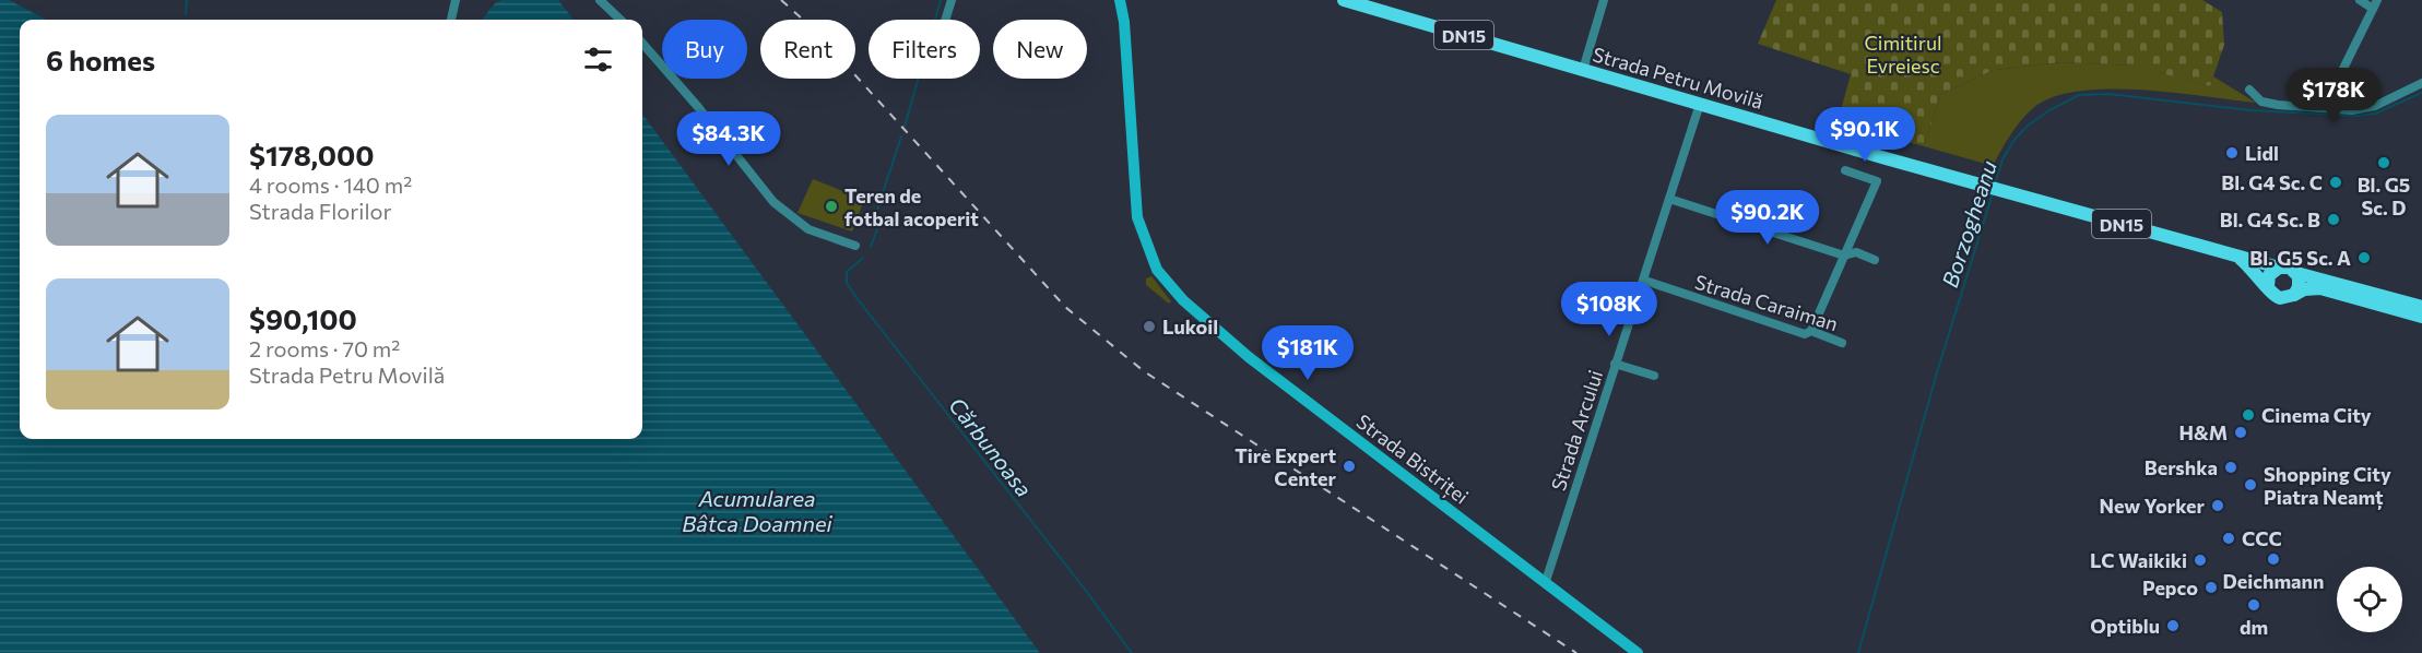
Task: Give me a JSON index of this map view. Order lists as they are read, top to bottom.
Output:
{
  "streets": {
    "main road": ["DN15", "Strada Petru Movilă", "Strada Bistriței"],
    "street": ["Strada Caraiman", "Strada Arcului"]
  },
  "crossings": [
    ["DN15", "Strada Petru Movilă"],
    ["Strada Petru Movilă", "Strada Arcului"],
    ["Strada Caraiman", "Strada Arcului"],
    ["Strada Arcului", "Strada Bistriței"]
  ],
  "water": ["Borzogheanu", "Cărbunoasa", "Acumularea Bâtca Doamnei"],
  "parks": ["Cimitirul Evreiesc"],
  "places": [
    "Lidl",
    "Bl. G5 Sc. D",
    "Bl. G4 Sc. C",
    "Teren de fotbal acoperit",
    "Bl. G4 Sc. B",
    "Bl. G5 Sc. A",
    "Lukoil",
    "Cinema City",
    "H&M",
    "Tire Expert Center",
    "Bershka",
    "Shopping City Piatra Neamț",
    "New Yorker",
    "CCC",
    "Deichmann",
    "LC Waikiki",
    "Pepco",
    "dm",
    "Optiblu"
  ],
  "page": {
    "chip": [
      "Buy",
      "Rent",
      "Filters",
      "New"
    ],
    "heading": "6 homes",
    "price": [
      "$178K",
      "$90.1K",
      "$84.3K",
      "$90.2K",
      "$108K",
      "$181K"
    ],
    "list": [
      {
        "name": "$178,000",
        "note": "4 rooms · 140 m² · Strada Florilor"
      },
      {
        "name": "$90,100",
        "note": "2 rooms · 70 m² · Strada Petru Movilă"
      }
    ]
  }
}
